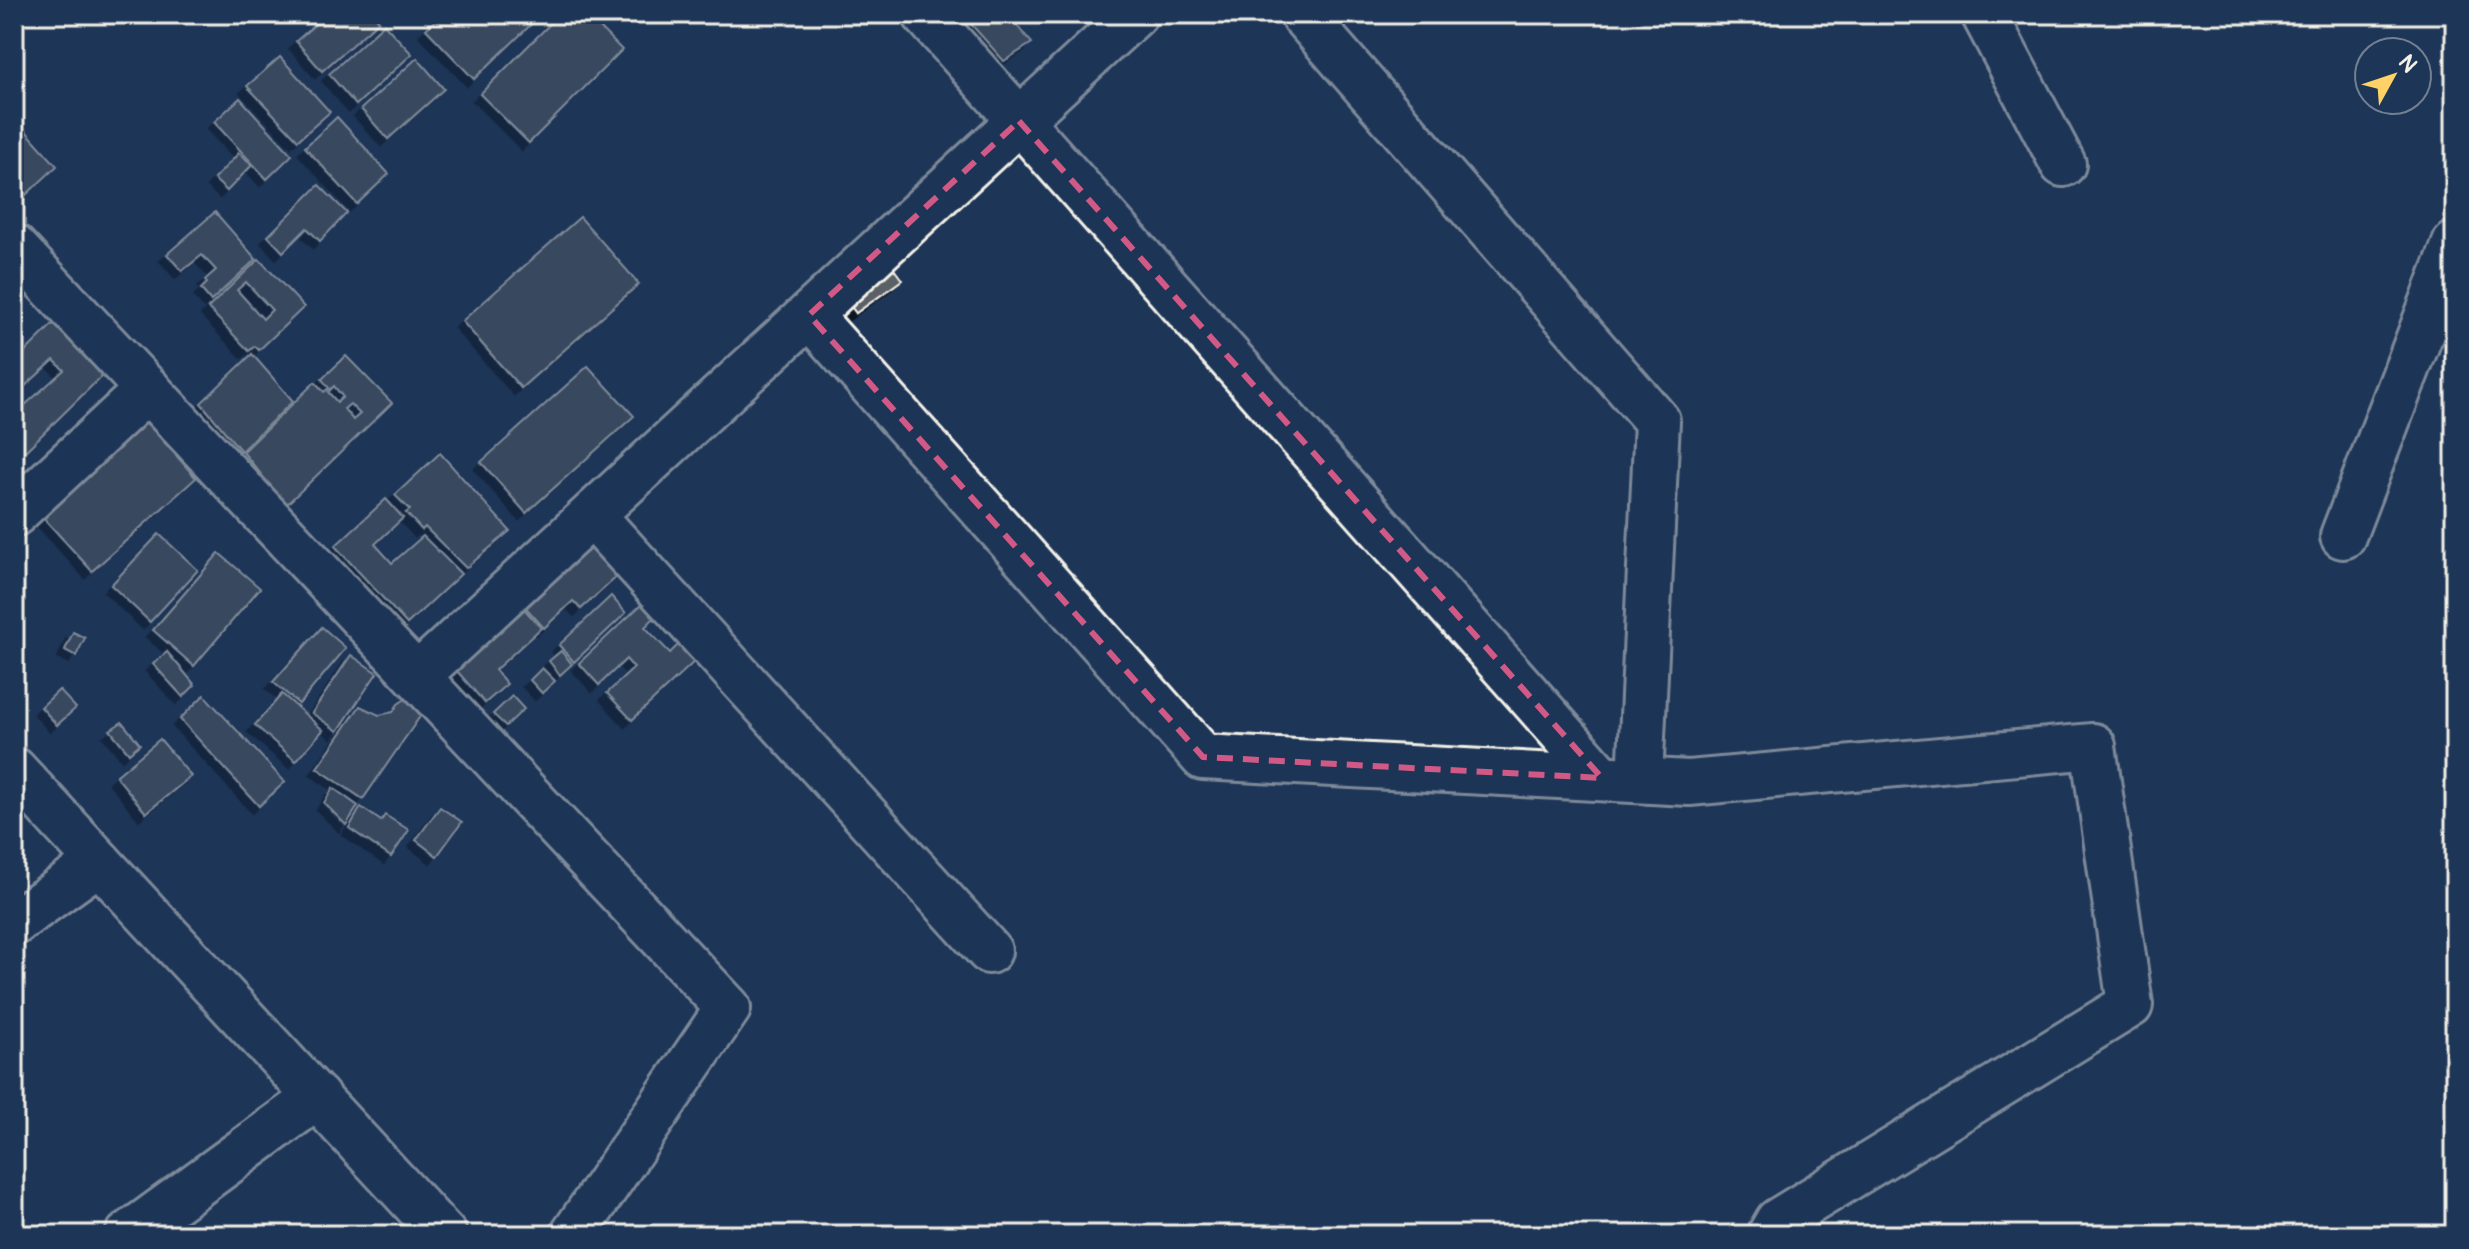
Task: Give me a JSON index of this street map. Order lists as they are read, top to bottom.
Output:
{
  "north": "top right"
}
